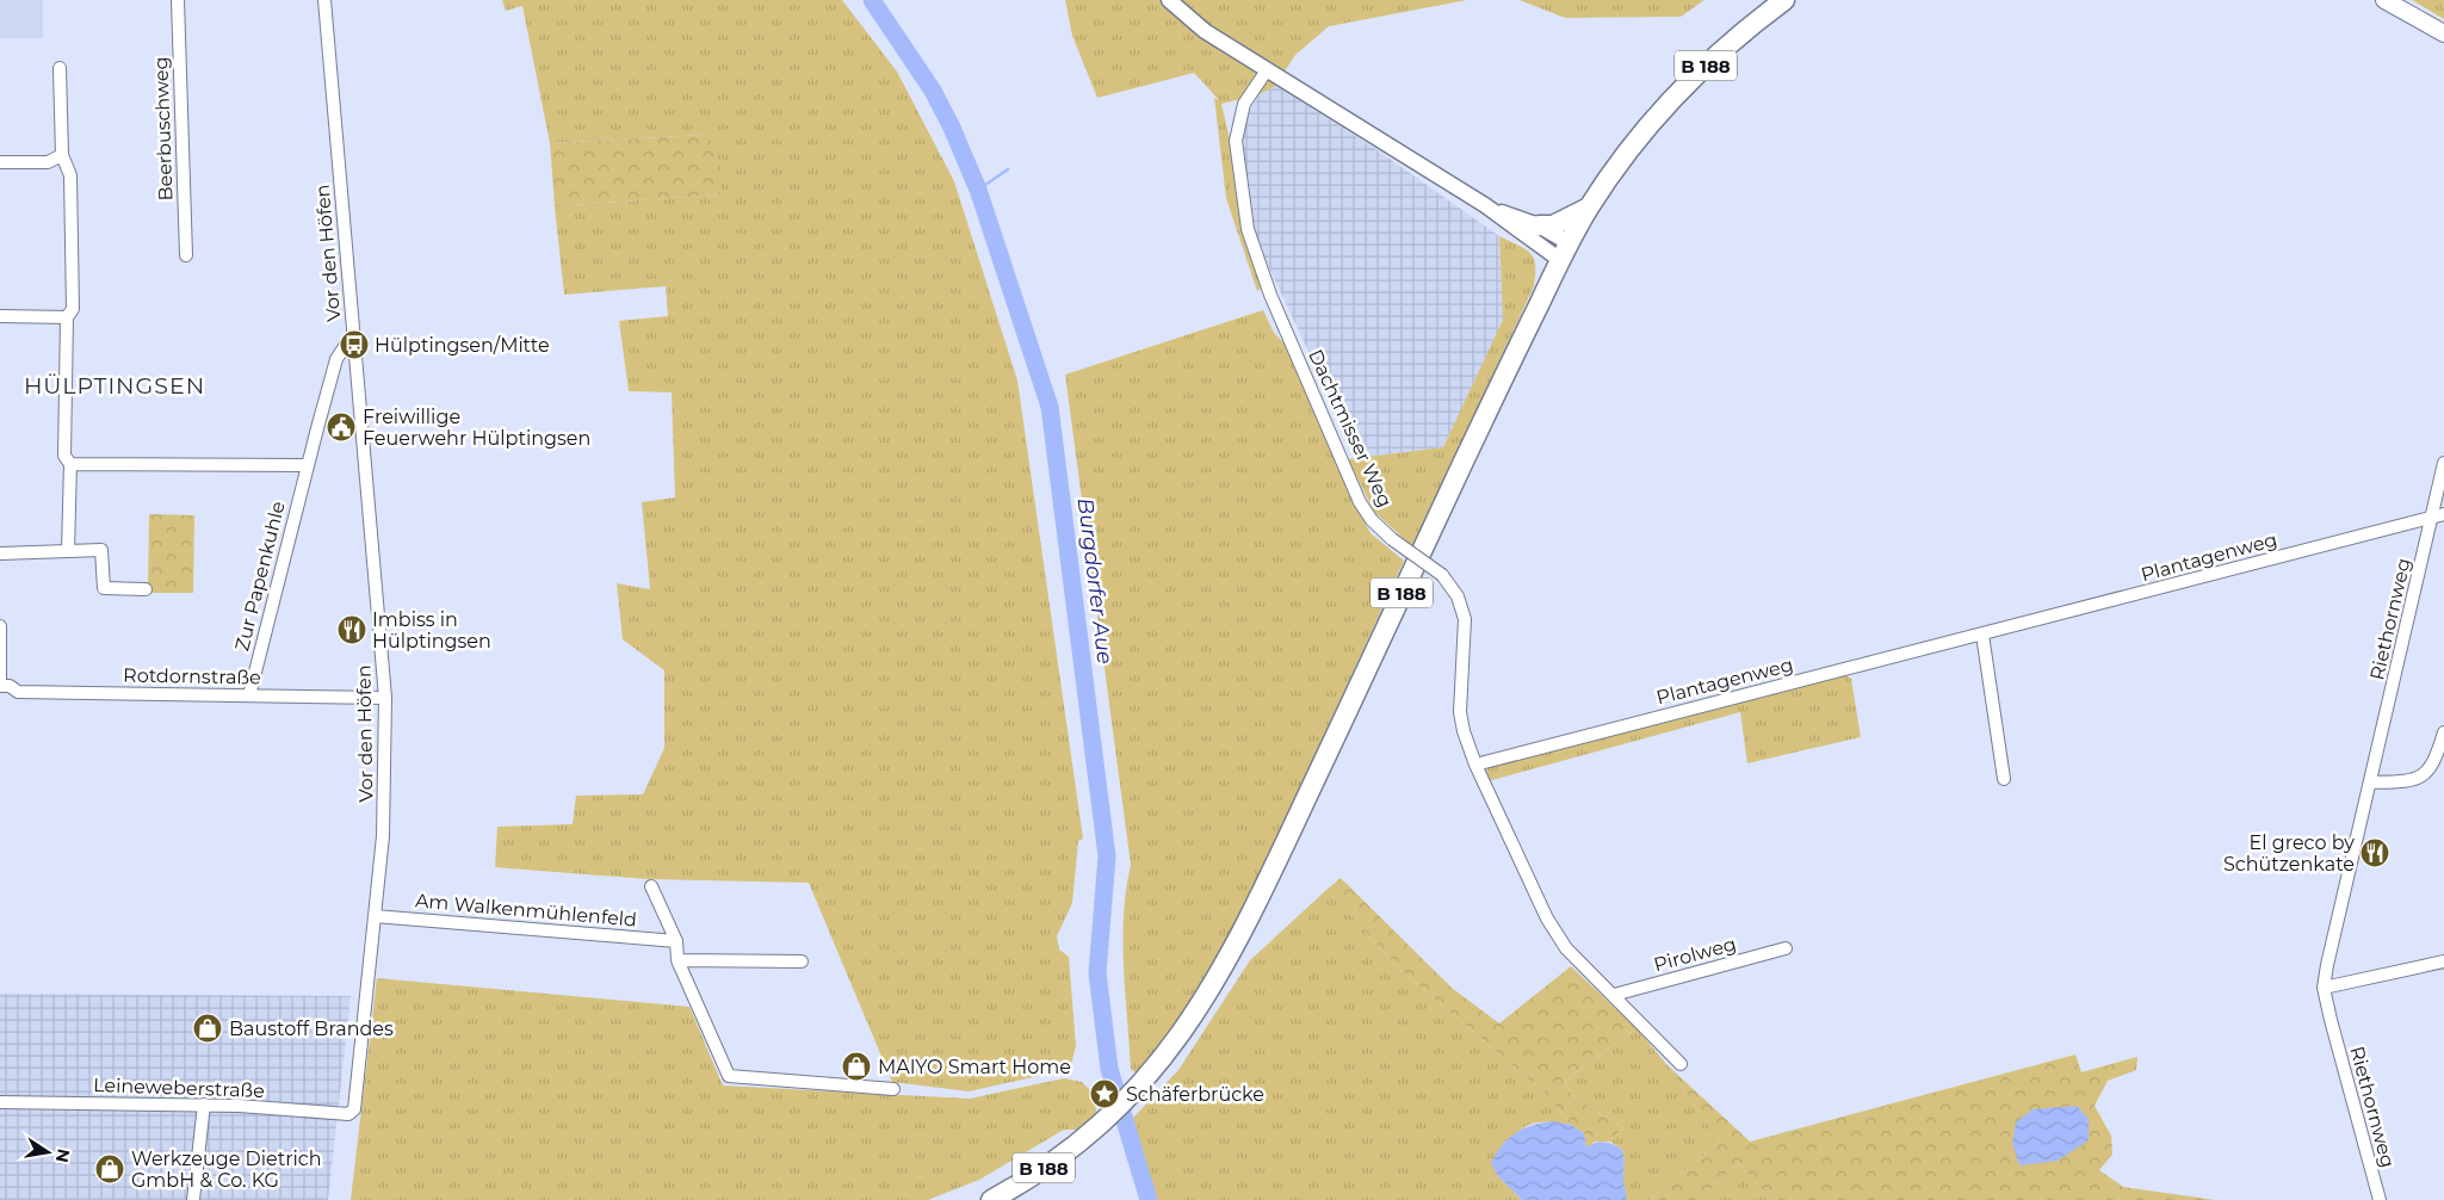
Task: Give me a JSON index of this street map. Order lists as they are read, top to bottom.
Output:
{
  "streets": {
    "main road": ["B 188"],
    "street": [
      "Beerbuschweg",
      "Vor den Höfen",
      "Dachtmisser Weg",
      "Plantagenweg",
      "Zur Papenkuhle",
      "Riethornweg",
      "Rotdornstraße",
      "Am Walkenmühlenfeld",
      "Pirolweg",
      "Leineweberstraße"
    ]
  },
  "crossings": [
    ["Vor den Höfen", "Zur Papenkuhle"],
    ["Vor den Höfen", "Rotdornstraße"],
    ["Vor den Höfen", "Am Walkenmühlenfeld"],
    ["Vor den Höfen", "Leineweberstraße"],
    ["Dachtmisser Weg", "Plantagenweg"],
    ["Dachtmisser Weg", "Pirolweg"],
    ["Plantagenweg", "Riethornweg"],
    ["Zur Papenkuhle", "Rotdornstraße"]
  ],
  "districts": ["HÜLPTINGSEN"],
  "water": ["Burgdorfer Aue"],
  "places": {
    "bus stop": ["Hülptingsen/Mitte"],
    "public building": ["Freiwillige Feuerwehr Hülptingsen"],
    "restaurant": ["Imbiss in Hülptingsen", "El greco by Schützenkate"],
    "shop": ["Baustoff Brandes", "MAIYO Smart Home", "Werkzeuge Dietrich GmbH & Co. KG"],
    "place": ["Schäferbrücke"]
  },
  "north": "right"
}
